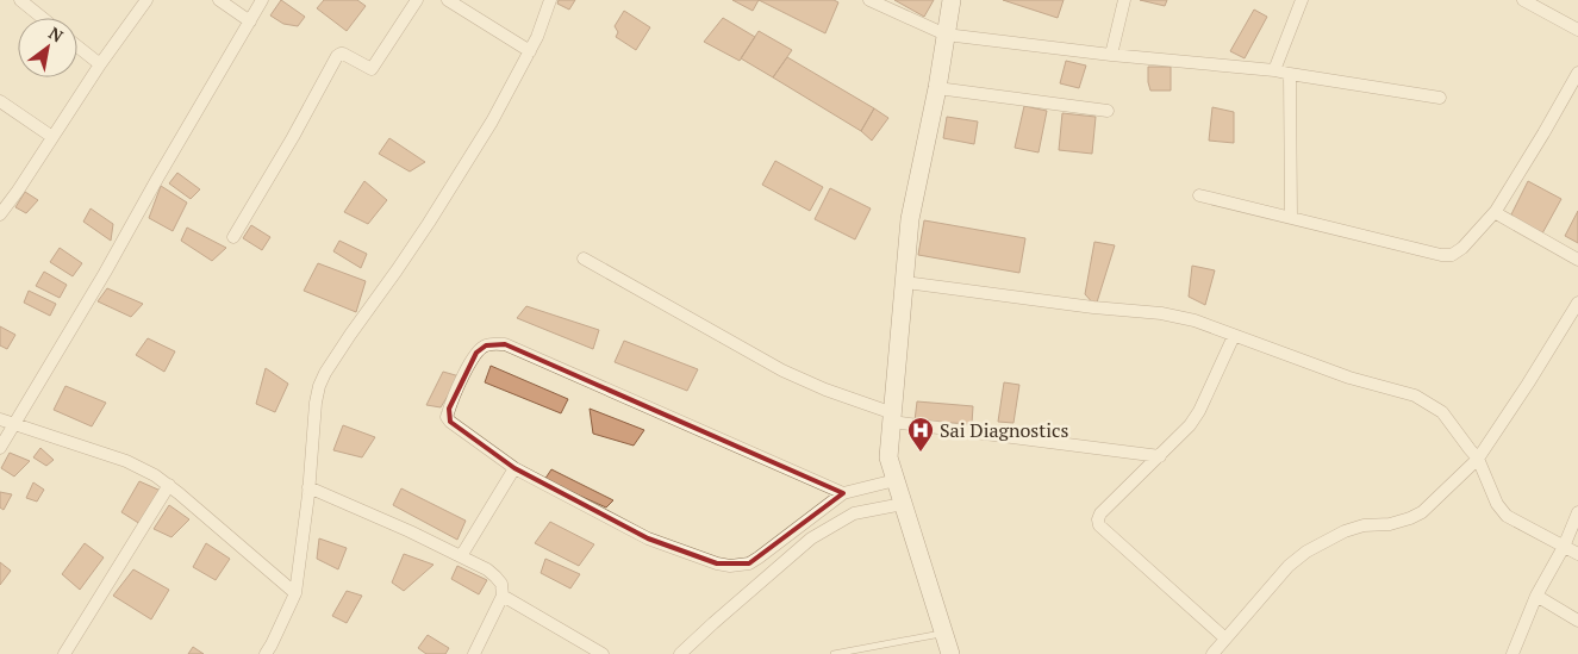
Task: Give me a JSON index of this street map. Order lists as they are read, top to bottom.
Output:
{
  "places": {
    "hospital": ["Sai Diagnostics"]
  },
  "north": "top right"
}
